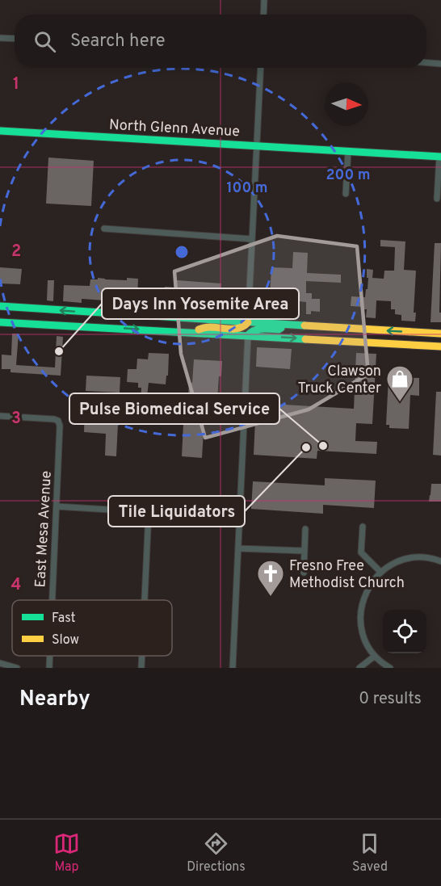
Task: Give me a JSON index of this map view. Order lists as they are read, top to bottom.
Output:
{
  "streets": {
    "main road": ["North Glenn Avenue"],
    "street": ["East Mesa Avenue"]
  },
  "places": {
    "other": ["Days Inn Yosemite Area", "Pulse Biomedical Service", "Tile Liquidators"],
    "shop": ["Clawson Truck Center"],
    "church": ["Fresno Free Methodist Church"]
  },
  "legend": ["Fast", "Slow"],
  "north": "right",
  "page": {
    "search": "Search here",
    "heading": ["Nearby", "0 results"],
    "nav": ["Map", "Directions", "Saved"]
  },
  "grid": {
    "rows": [
      "1",
      "2",
      "3",
      "4"
    ]
  },
  "rings": ["200 m", "100 m"]
}
